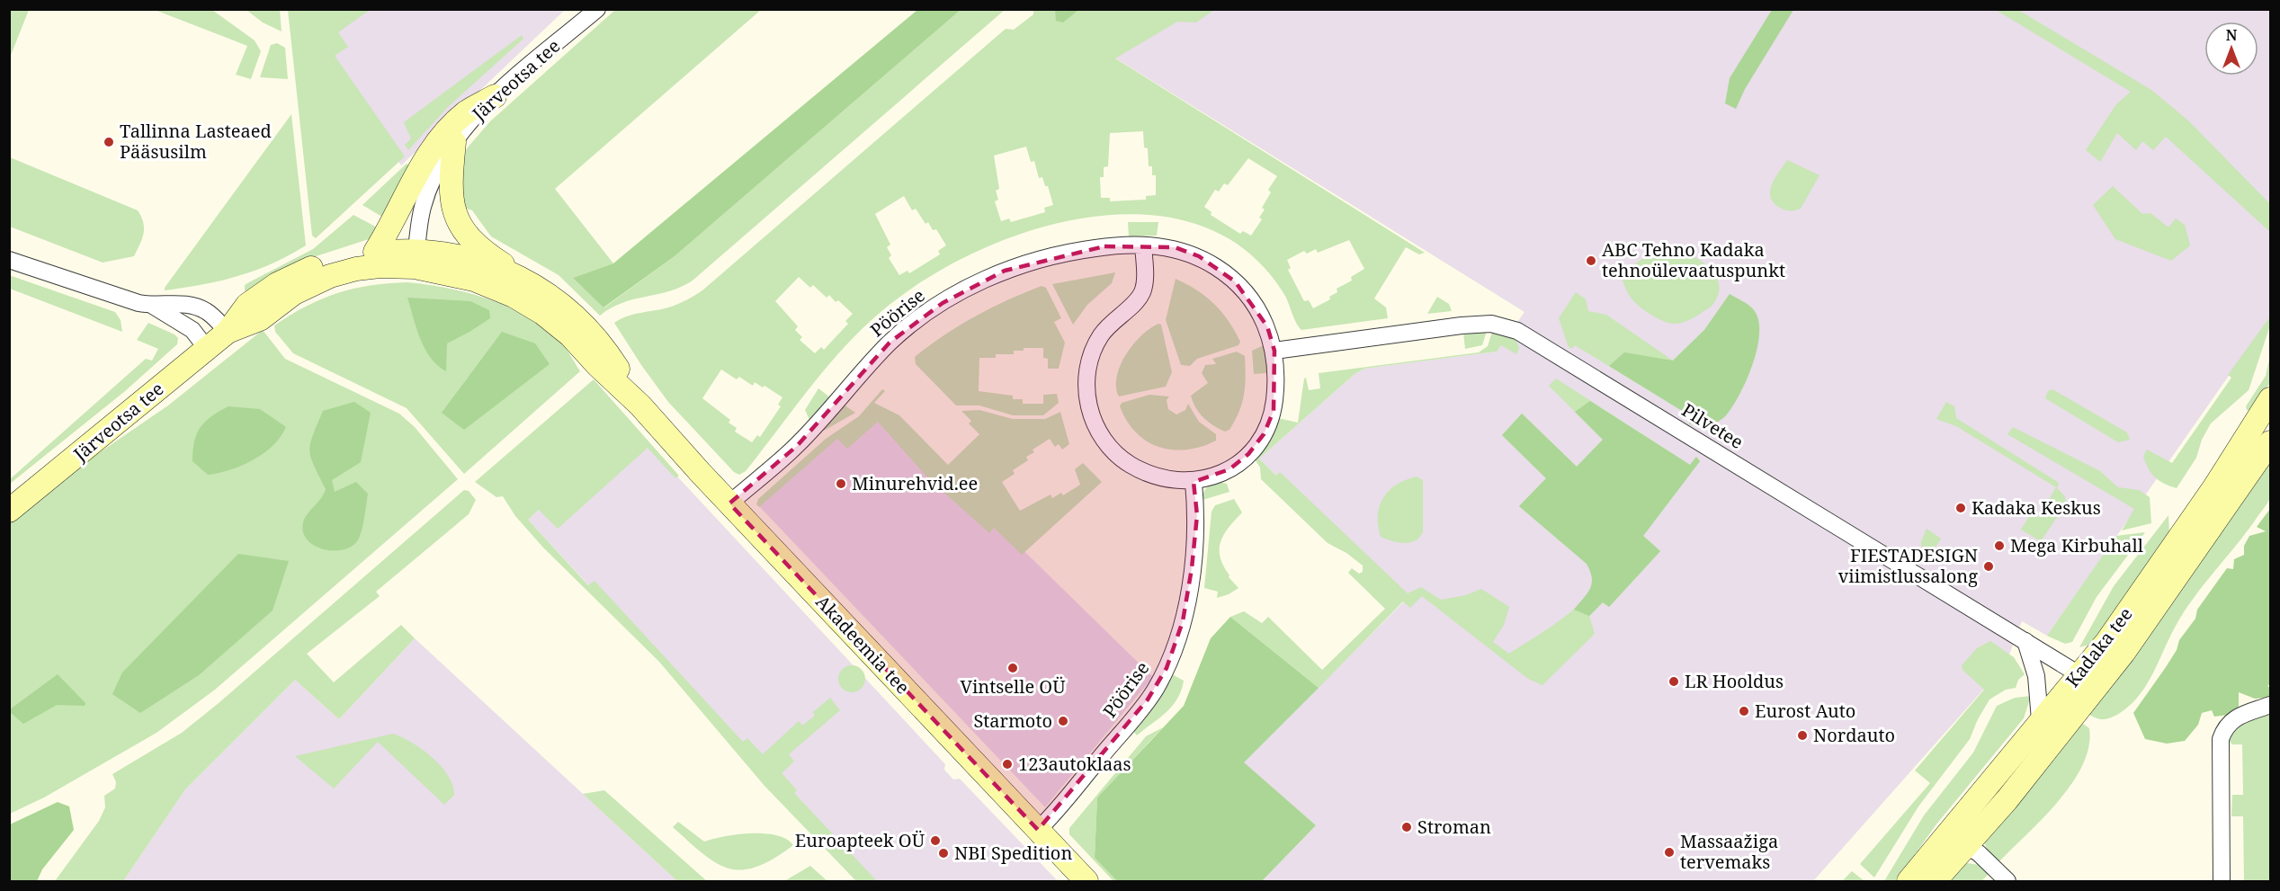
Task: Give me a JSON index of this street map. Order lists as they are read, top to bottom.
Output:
{
  "streets": {
    "main road": ["Järveotsa tee", "Akadeemia tee", "Kadaka tee"],
    "street": ["Pöörise", "Pilvetee"]
  },
  "crossings": [
    ["Järveotsa tee", "Akadeemia tee"],
    ["Pöörise", "Pilvetee"],
    ["Pöörise", "Akadeemia tee"],
    ["Pilvetee", "Kadaka tee"]
  ],
  "places": [
    "Tallinna Lasteaed Pääsusilm",
    "ABC Tehno Kadaka tehnoülevaatuspunkt",
    "Minurehvid.ee",
    "Kadaka Keskus",
    "Mega Kirbuhall",
    "FIESTADESIGN viimistlussalong",
    "Vintselle OÜ",
    "LR Hooldus",
    "Eurost Auto",
    "Starmoto",
    "Nordauto",
    "123autoklaas",
    "Stroman",
    "Euroapteek OÜ",
    "Massaažiga tervemaks",
    "NBI Spedition"
  ],
  "north": "top"
}
